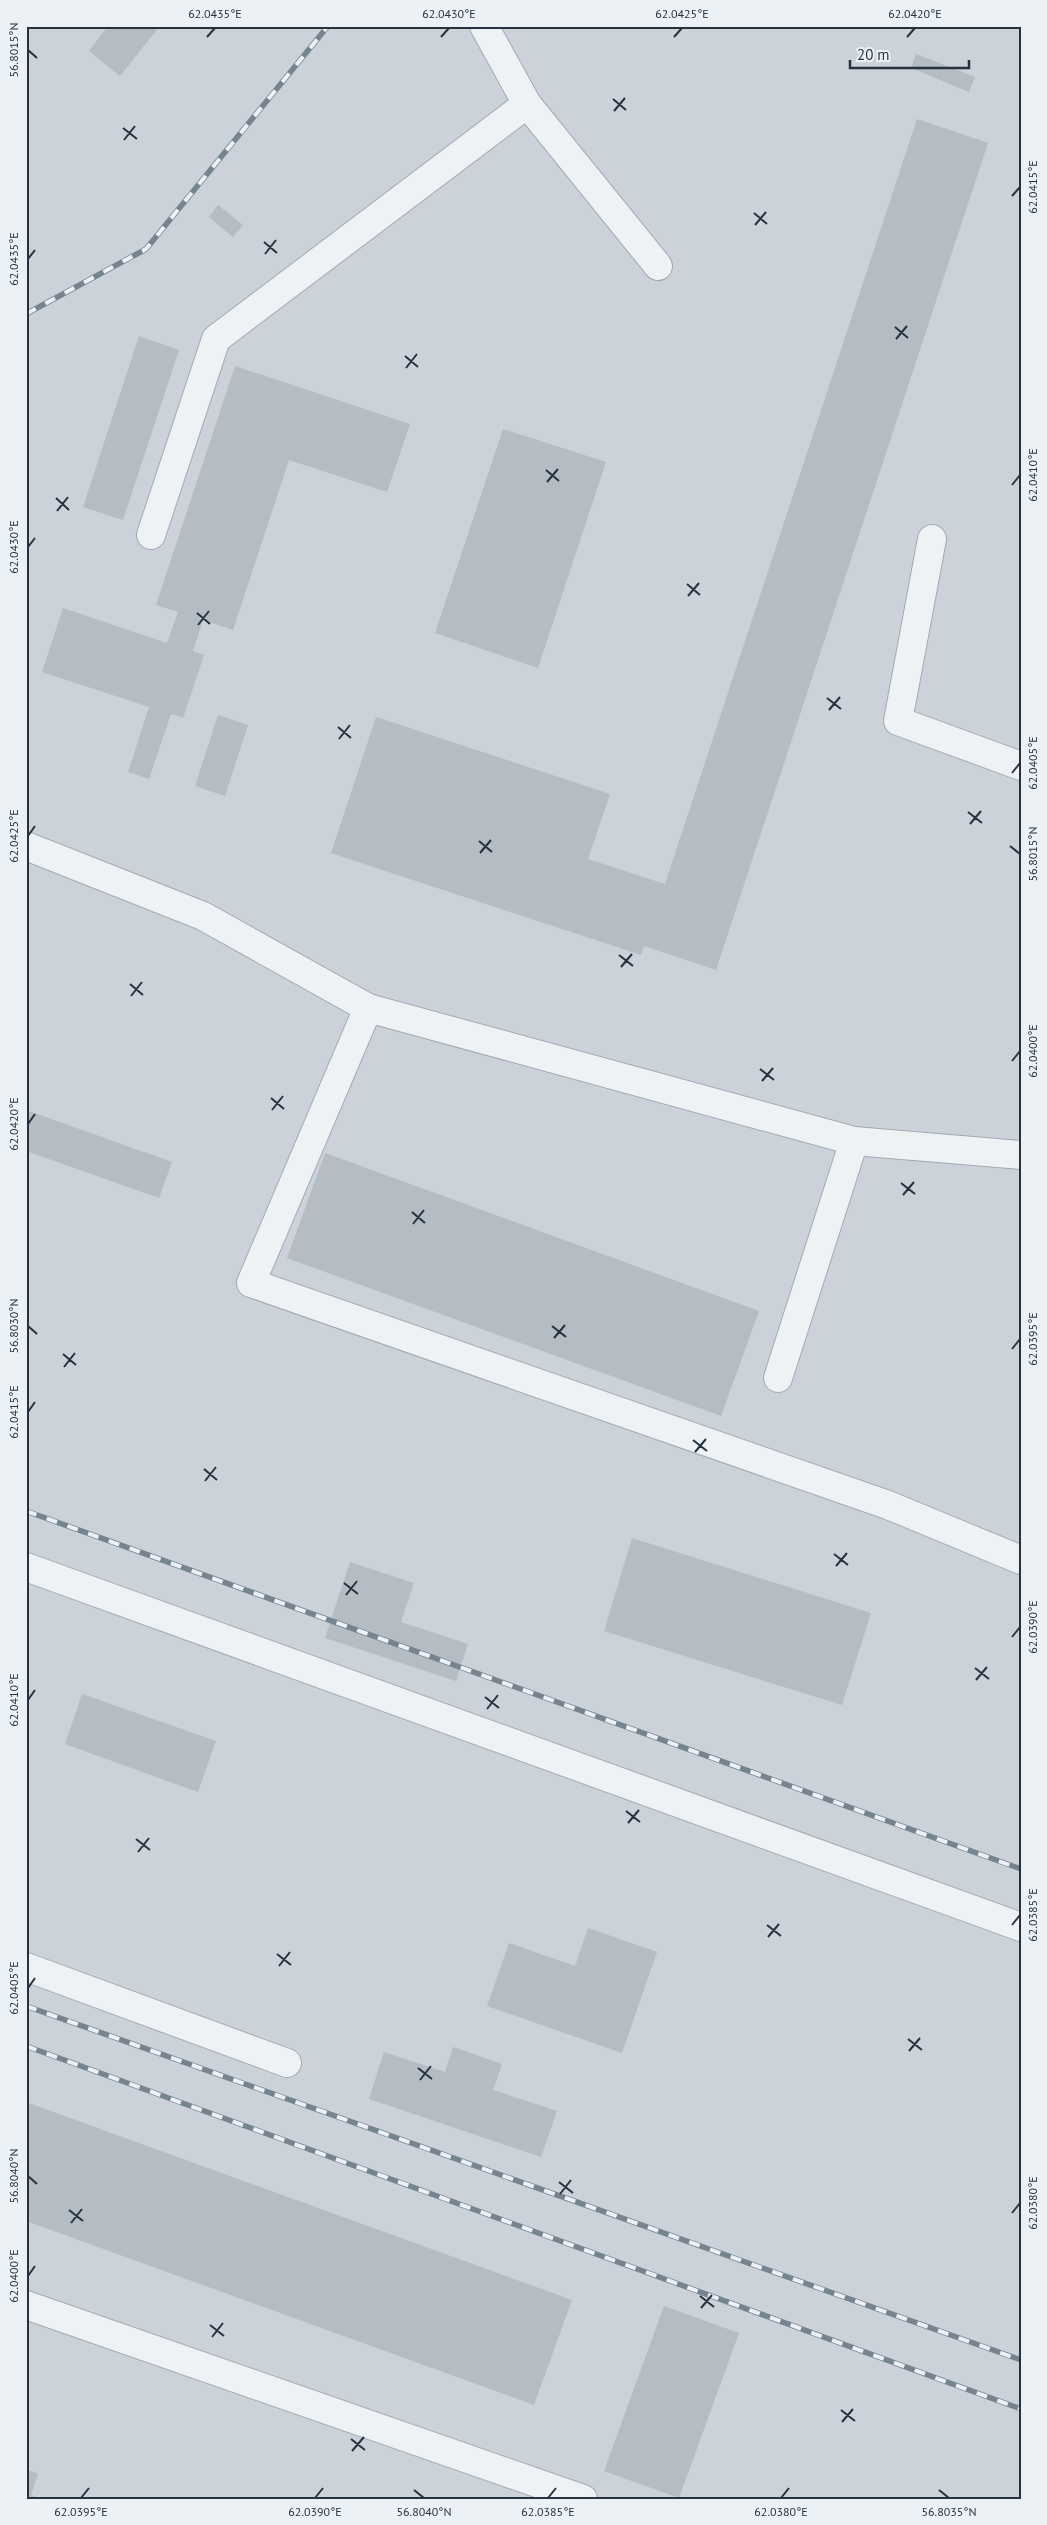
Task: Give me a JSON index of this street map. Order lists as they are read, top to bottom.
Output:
{
  "scale_bar": "20 m",
  "coordinates": [
    "62.0435°E",
    "62.0430°E",
    "62.0425°E",
    "62.0420°E",
    "56.8015°N",
    "62.0415°E",
    "62.0410°E",
    "62.0405°E",
    "62.0400°E",
    "56.8030°N",
    "62.0395°E",
    "62.0390°E",
    "62.0385°E",
    "56.8040°N",
    "62.0380°E",
    "56.8035°N"
  ]
}
